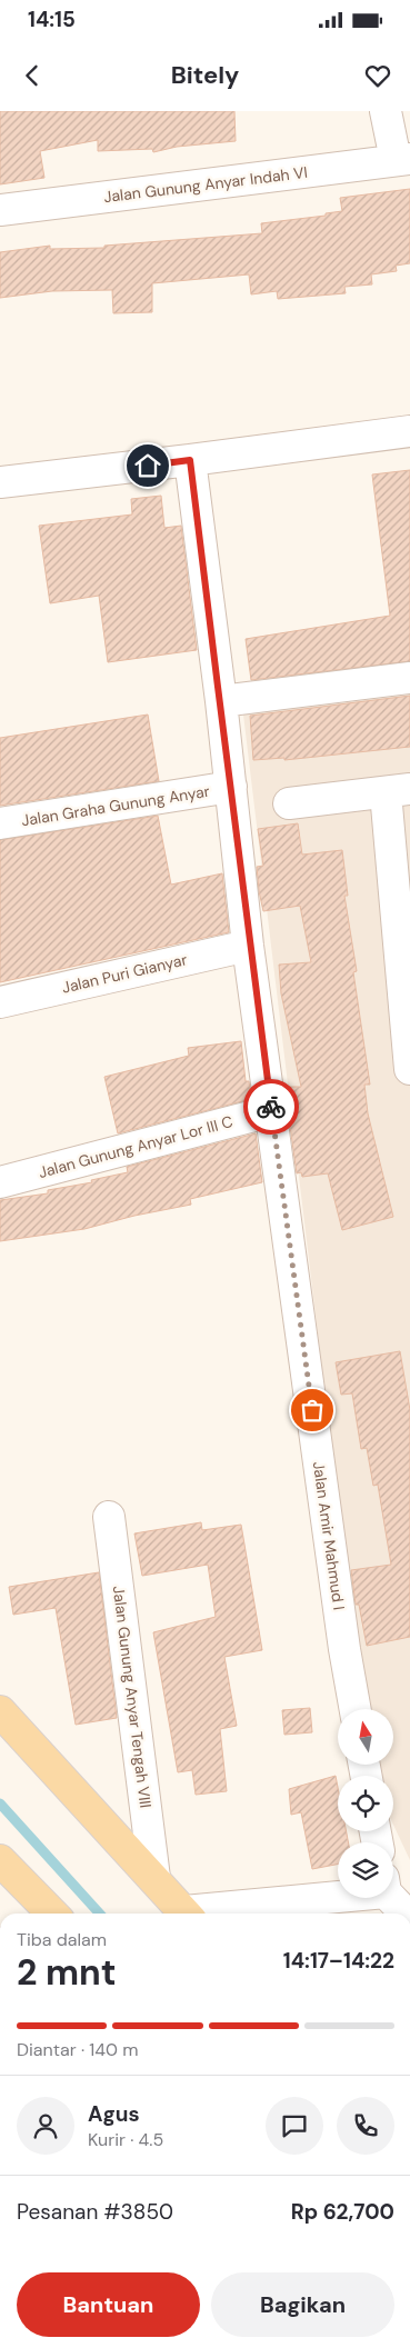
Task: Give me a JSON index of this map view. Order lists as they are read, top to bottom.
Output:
{
  "streets": {
    "street": [
      "Jalan Gunung Anyar Indah VI",
      "Jalan Graha Gunung Anyar",
      "Jalan Puri Gianyar",
      "Jalan Gunung Anyar Lor III C",
      "Jalan Amir Mahmud I",
      "Jalan Gunung Anyar Tengah VIII"
    ]
  },
  "crossings": [
    ["Jalan Graha Gunung Anyar", "Jalan Amir Mahmud I"],
    ["Jalan Puri Gianyar", "Jalan Amir Mahmud I"],
    ["Jalan Gunung Anyar Lor III C", "Jalan Amir Mahmud I"]
  ],
  "north": "top",
  "page": {
    "status": "14:15",
    "header": "Bitely",
    "heading": ["2 mnt", "Tiba dalam", "14:17–14:22"],
    "panel": [
      "Agus",
      "Kurir · 4.5",
      "Pesanan #3850",
      "Rp 62,700"
    ],
    "bar": "Diantar · 140 m",
    "buttons": ["Bantuan", "Bagikan"]
  }
}
